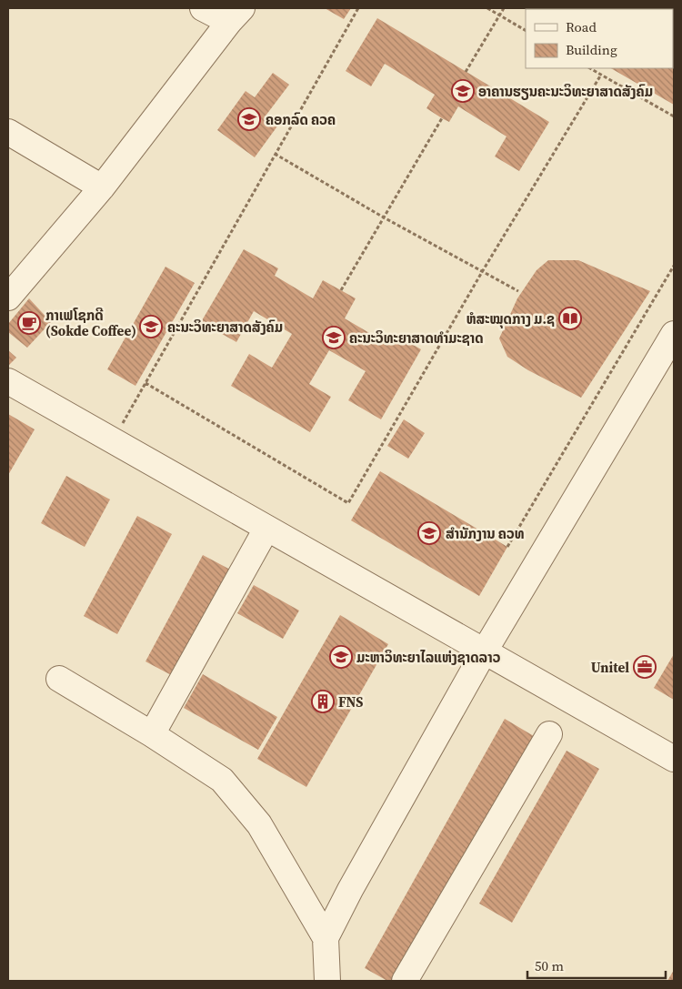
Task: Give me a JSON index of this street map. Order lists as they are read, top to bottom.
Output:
{
  "places": {
    "school or university": [
      "ອາຄານຮຽນຄະນະວິທະຍາສາດສັງຄົມ",
      "ຄອກລົດ ຄວຄ",
      "ຄະນະວິທະຍາສາດສັງຄົມ",
      "ຄະນະວິທະຍາສາດທຳມະຊາດ",
      "ສຳນັກງານ ຄວທ",
      "ມະຫາວິທະຍາໄລແຫ່ງຊາດລາວ"
    ],
    "library": ["ຫໍສະໝຸດກາງ ມ.ຊ"],
    "cafe": ["ກາເຟໂຊກດີ (Sokde Coffee)"],
    "office": ["Unitel"],
    "building": ["FNS"]
  },
  "legend": ["Road", "Building"],
  "scale_bar": "50 m"
}
